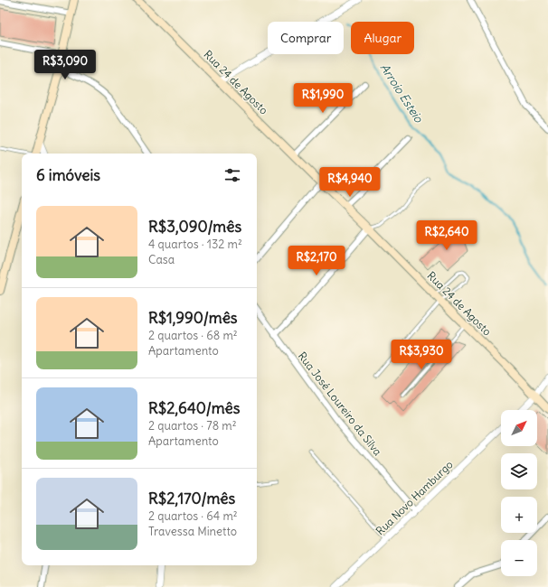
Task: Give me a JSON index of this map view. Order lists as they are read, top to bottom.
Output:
{
  "streets": {
    "main road": ["Rua 24 de Agosto"],
    "street": ["Rua José Loureiro da Silva", "Rua Novo Hamburgo"]
  },
  "crossings": [
    ["Rua José Loureiro da Silva", "Rua Novo Hamburgo"]
  ],
  "water": ["Arroio Esteio"],
  "north": "top right",
  "page": {
    "chip": ["Comprar", "Alugar"],
    "price": [
      "R$3,090",
      "R$1,990",
      "R$4,940",
      "R$2,640",
      "R$2,170",
      "R$3,930"
    ],
    "heading": "6 imóveis",
    "list": [
      {
        "name": "R$3,090/mês",
        "note": "4 quartos · 132 m² · Casa"
      },
      {
        "name": "R$1,990/mês",
        "note": "2 quartos · 68 m² · Apartamento"
      },
      {
        "name": "R$2,640/mês",
        "note": "2 quartos · 78 m² · Apartamento"
      },
      {
        "name": "R$2,170/mês",
        "note": "2 quartos · 64 m² · Travessa Minetto"
      }
    ],
    "map_buttons": ["+", "−"]
  }
}
